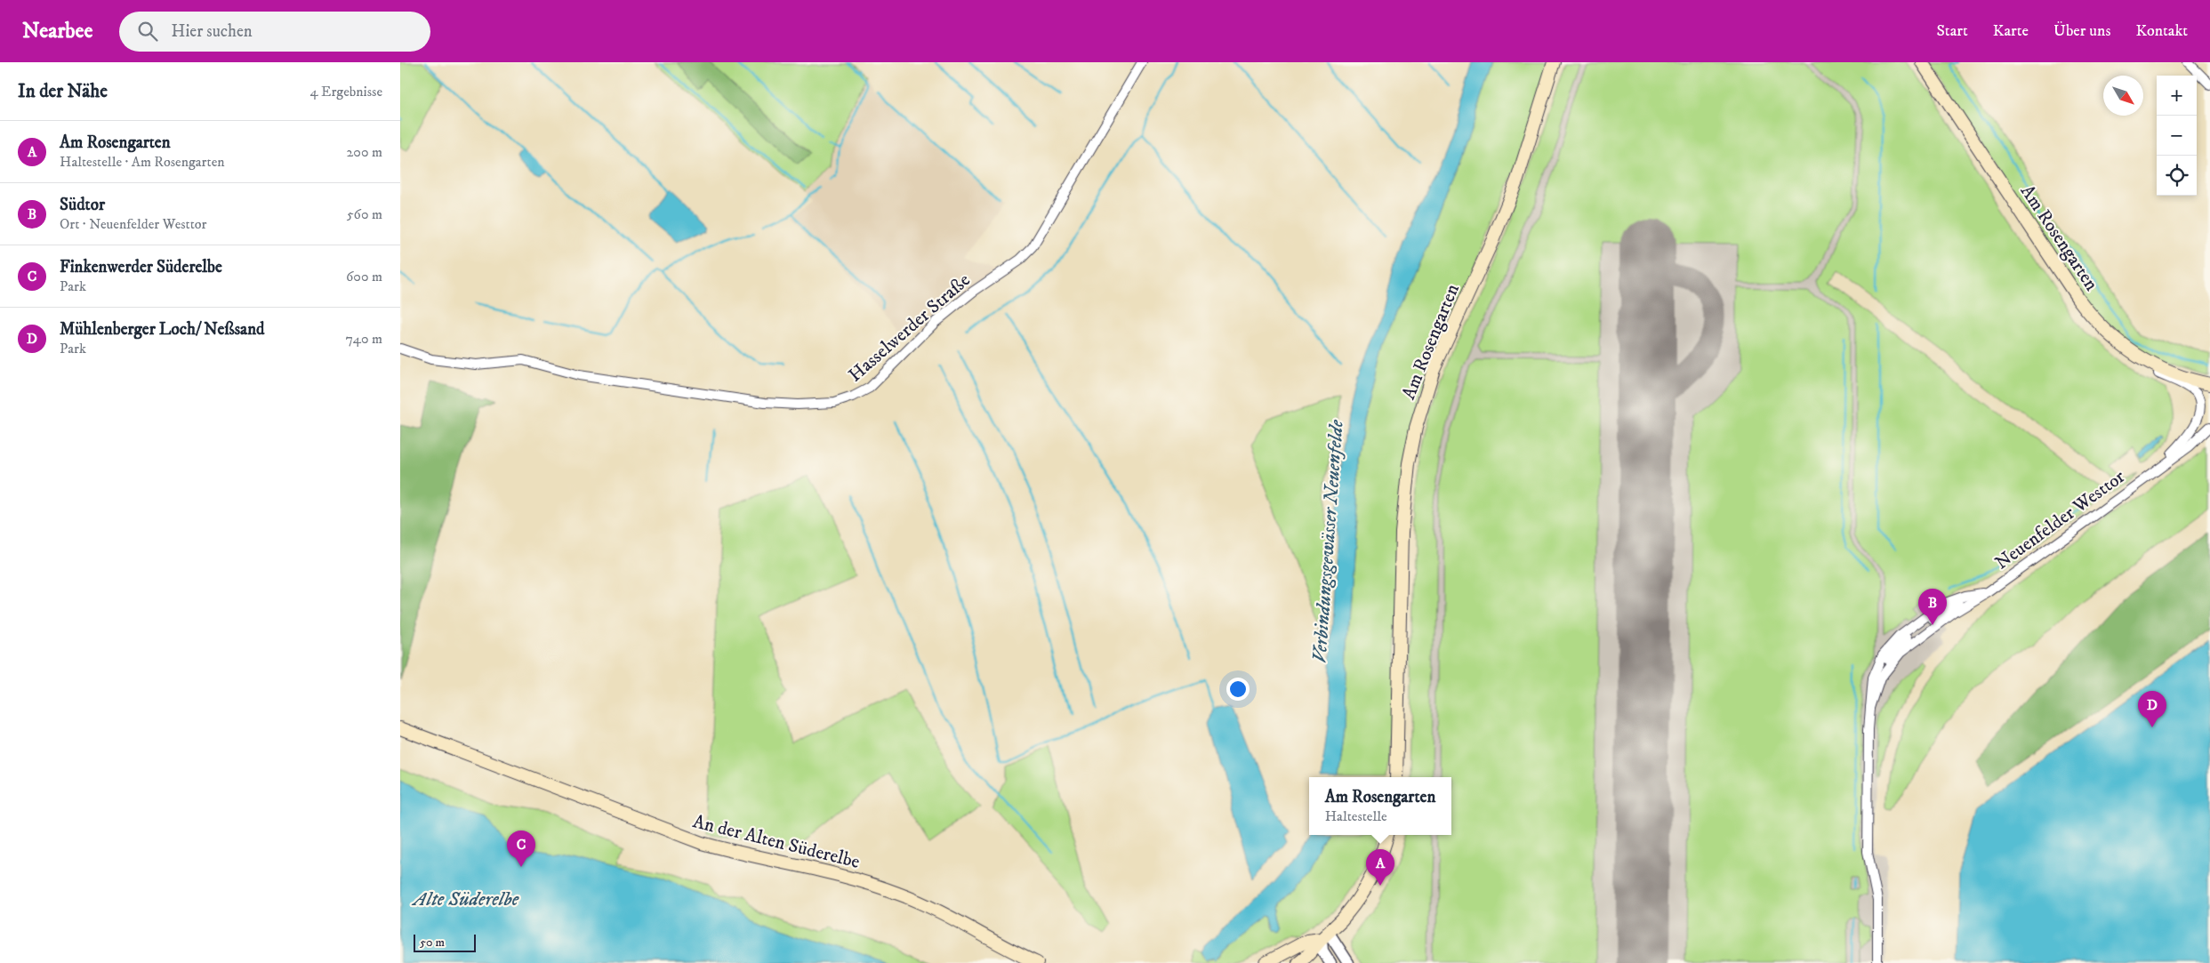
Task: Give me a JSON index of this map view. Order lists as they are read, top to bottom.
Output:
{
  "streets": {
    "main road": ["Am Rosengarten", "An der Alten Süderelbe"],
    "street": ["Hasselwerder Straße", "Neuenfelder Westtor"]
  },
  "crossings": [
    ["Am Rosengarten", "Neuenfelder Westtor"]
  ],
  "water": ["Verbindungsgewässer Neuenfelde", "Alte Süderelbe"],
  "scale_bar": "50 m",
  "north": "bottom right",
  "page": {
    "header": "Nearbee",
    "search": "Hier suchen",
    "nav": [
      "Start",
      "Karte",
      "Über uns",
      "Kontakt"
    ],
    "heading": ["In der Nähe", "4 Ergebnisse"],
    "map_buttons": ["+", "−"],
    "list": [
      {
        "mark": "A",
        "name": "Am Rosengarten",
        "note": "Haltestelle · Am Rosengarten",
        "value": "200 m"
      },
      {
        "mark": "B",
        "name": "Südtor",
        "note": "Ort · Neuenfelder Westtor",
        "value": "560 m"
      },
      {
        "mark": "C",
        "name": "Finkenwerder Süderelbe",
        "note": "Park",
        "value": "600 m"
      },
      {
        "mark": "D",
        "name": "Mühlenberger Loch/ Neßsand",
        "note": "Park",
        "value": "740 m"
      }
    ],
    "pins": [
      "B",
      "D",
      "C",
      "A"
    ],
    "popup": ["Am Rosengarten", "Haltestelle"],
    "scale": "50 m"
  }
}
